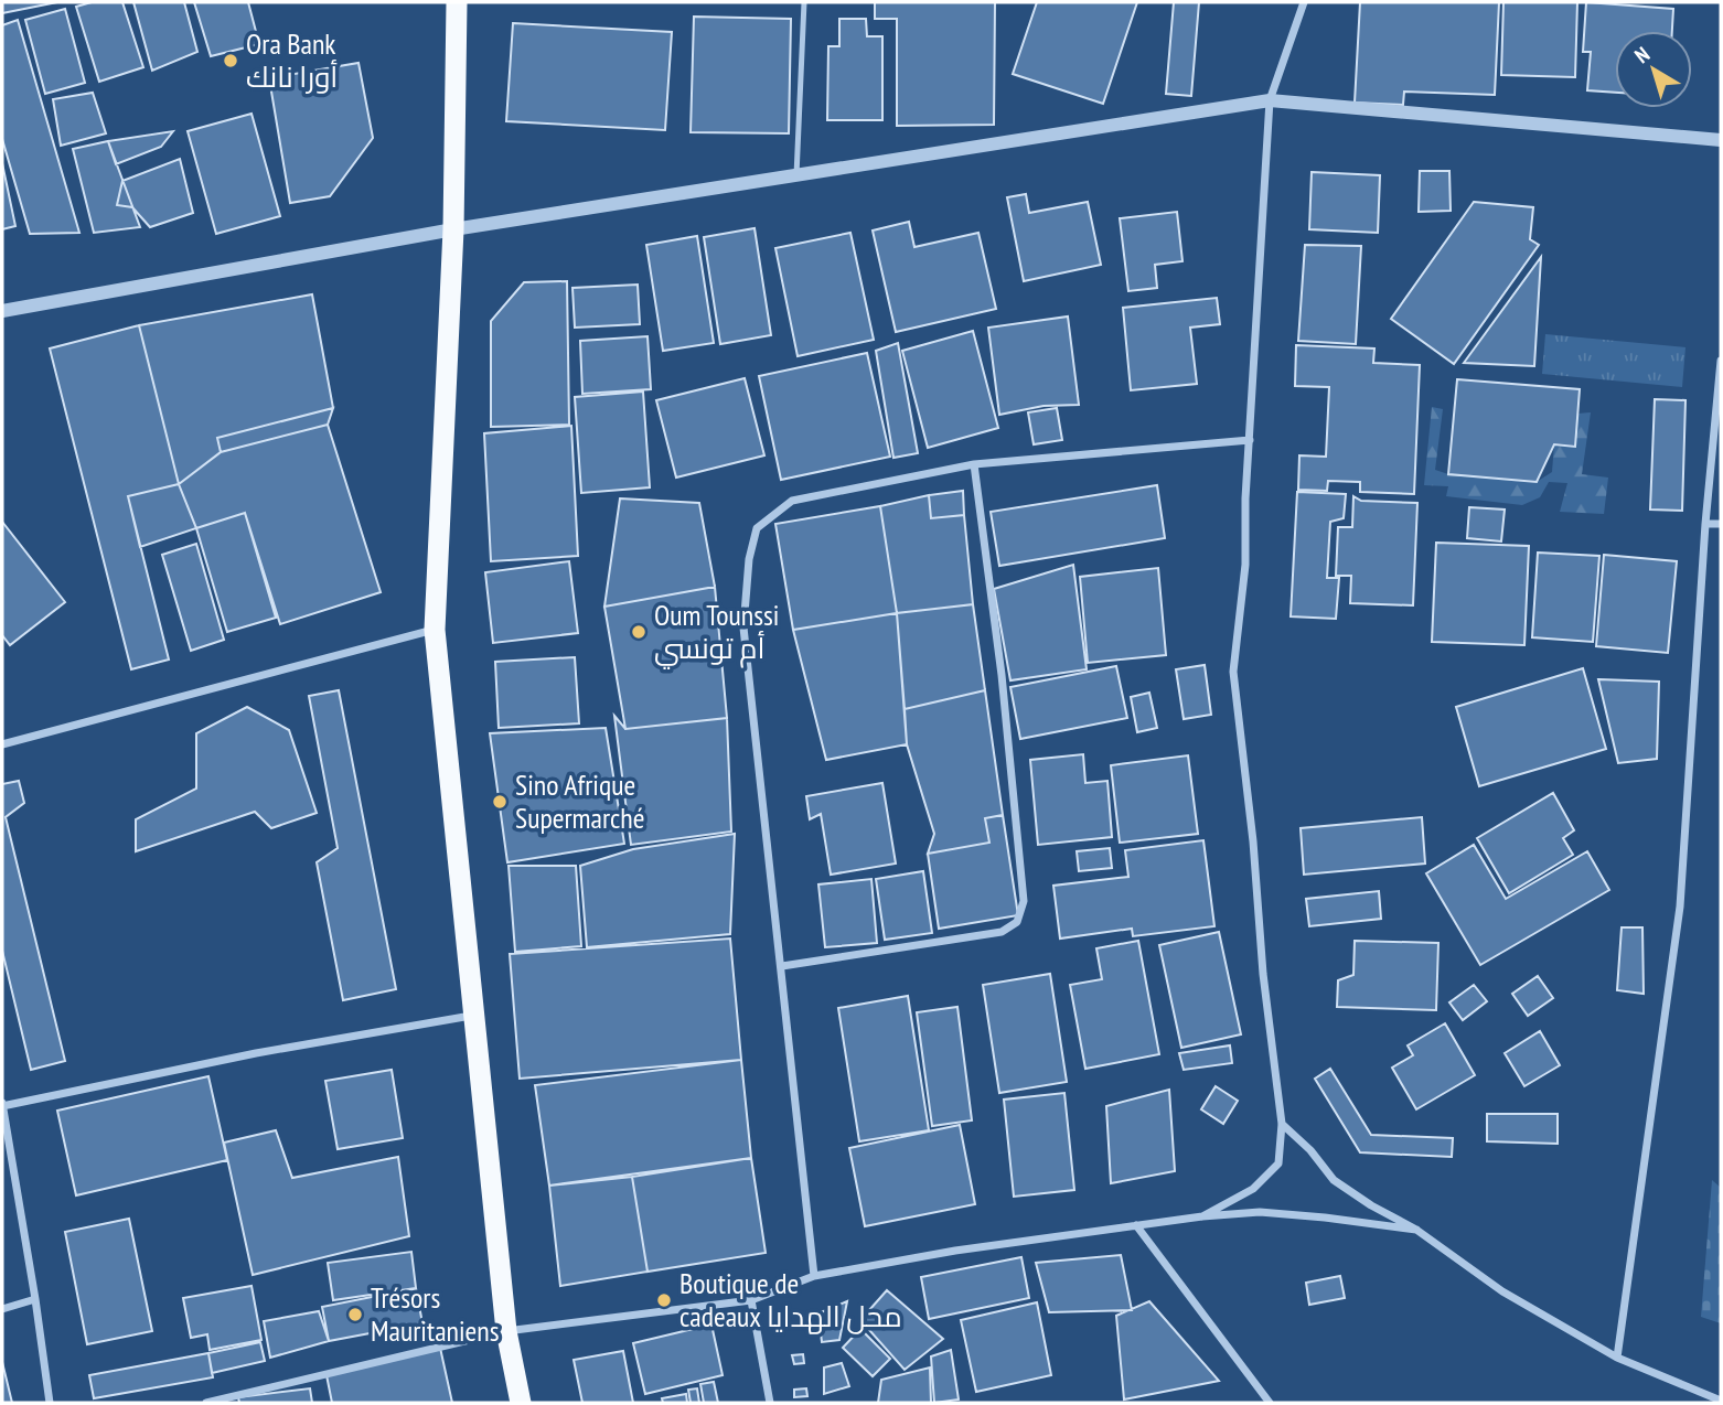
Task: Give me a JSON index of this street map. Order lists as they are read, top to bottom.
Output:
{
  "places": [
    "Ora Bank أورا نانك",
    "Oum Tounssi أم تونسي",
    "Sino Afrique Supermarché",
    "Boutique de cadeaux محل الهدايا",
    "Trésors Mauritaniens"
  ],
  "north": "top left"
}
